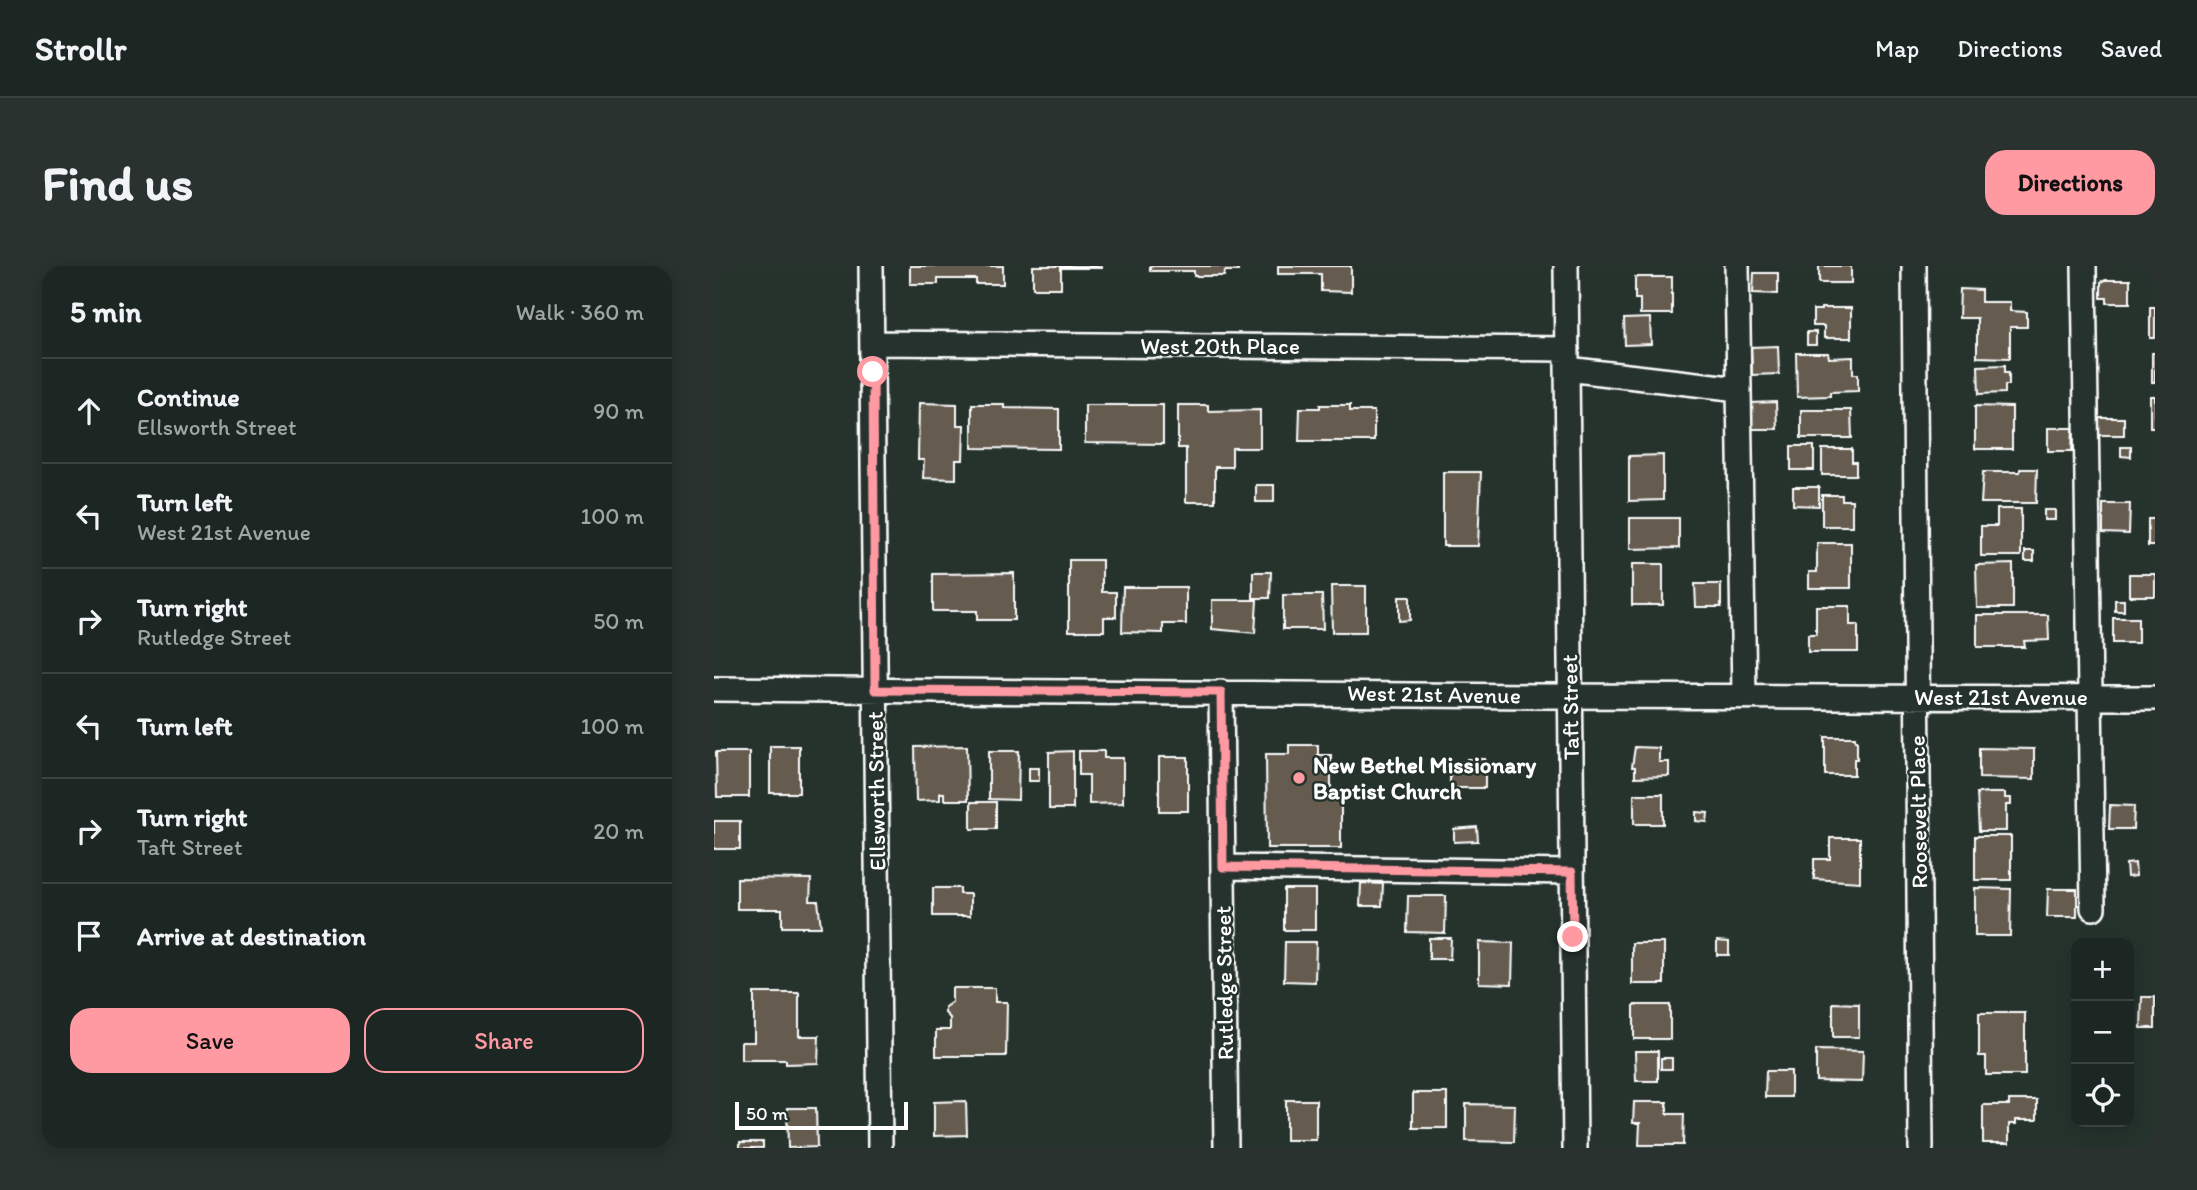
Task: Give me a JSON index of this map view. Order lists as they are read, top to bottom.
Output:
{
  "streets": {
    "street": [
      "West 20th Place",
      "West 21st Avenue",
      "Taft Street",
      "Ellsworth Street",
      "Roosevelt Place",
      "Rutledge Street"
    ]
  },
  "crossings": [
    ["West 20th Place", "Taft Street"],
    ["West 20th Place", "Ellsworth Street"],
    ["West 21st Avenue", "Taft Street"],
    ["West 21st Avenue", "Ellsworth Street"],
    ["West 21st Avenue", "Roosevelt Place"],
    ["West 21st Avenue", "Rutledge Street"]
  ],
  "places": ["New Bethel Missionary Baptist Church"],
  "scale_bar": "50 m",
  "page": {
    "header": "Strollr",
    "nav": ["Map", "Directions", "Saved"],
    "buttons": [
      "Directions",
      ["Save", "Share"]
    ],
    "title": "Find us",
    "heading": ["5 min", "Walk · 360 m"],
    "list": [
      ["Continue", "Ellsworth Street", "90 m"],
      ["Turn left", "West 21st Avenue", "100 m"],
      ["Turn right", "Rutledge Street", "50 m"],
      ["Turn left", "100 m"],
      ["Turn right", "Taft Street", "20 m"],
      "Arrive at destination"
    ],
    "map_buttons": ["+", "−"],
    "scale": "50 m"
  }
}
